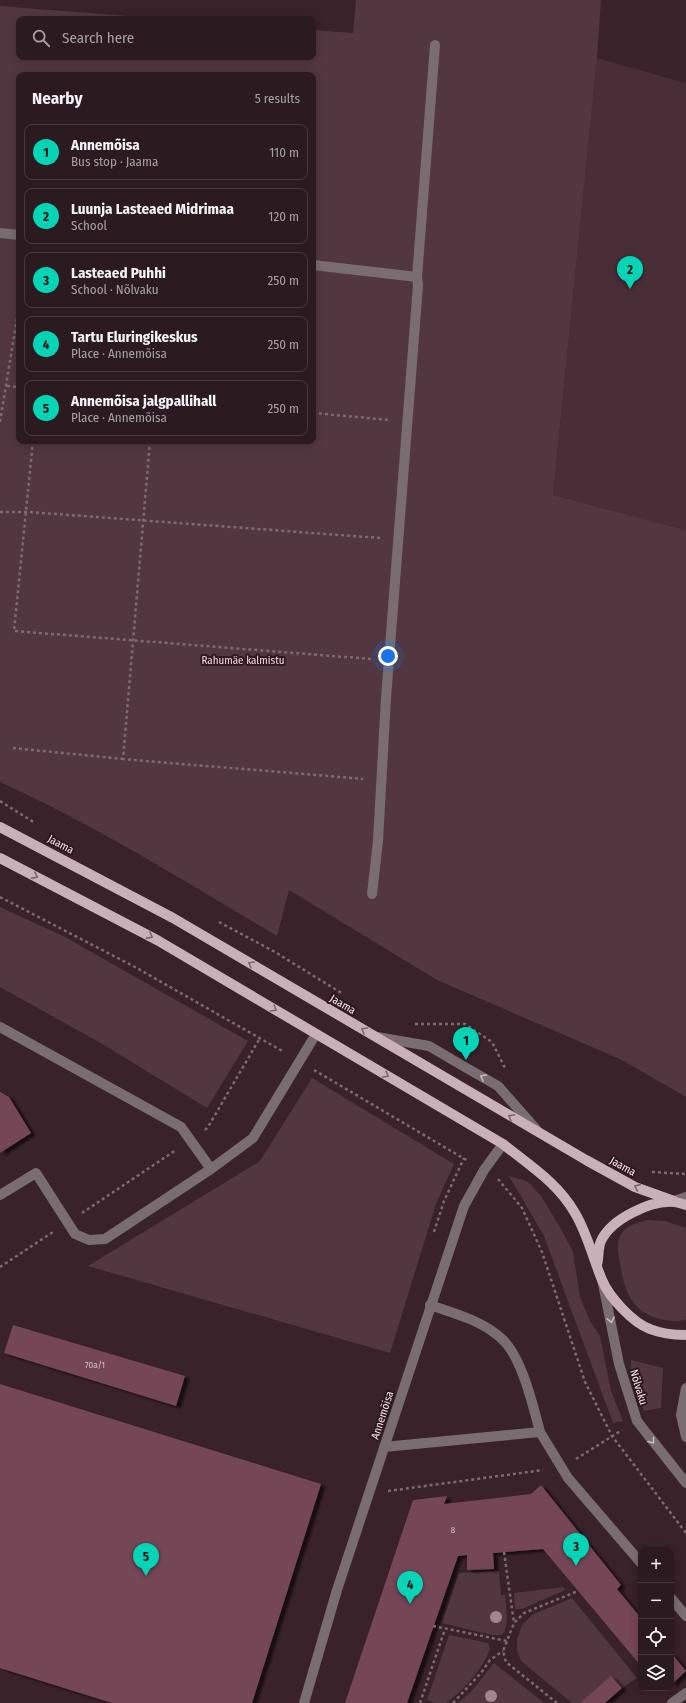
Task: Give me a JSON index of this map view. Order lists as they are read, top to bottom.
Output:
{
  "streets": {
    "main road": ["Jaama"],
    "street": ["Nõlvaku", "Annemõisa"]
  },
  "parks": ["Rahumäe kalmistu"],
  "house_numbers": ["70a/1", "8"],
  "page": {
    "search": "Search here",
    "heading": ["Nearby", "5 results"],
    "list": [
      {
        "mark": "1",
        "name": "Annemõisa",
        "note": "Bus stop · Jaama",
        "value": "110 m"
      },
      {
        "mark": "2",
        "name": "Luunja Lasteaed Midrimaa",
        "note": "School",
        "value": "120 m"
      },
      {
        "mark": "3",
        "name": "Lasteaed Puhhi",
        "note": "School · Nõlvaku",
        "value": "250 m"
      },
      {
        "mark": "4",
        "name": "Tartu Eluringikeskus",
        "note": "Place · Annemõisa",
        "value": "250 m"
      },
      {
        "mark": "5",
        "name": "Annemõisa jalgpallihall",
        "note": "Place · Annemõisa",
        "value": "250 m"
      }
    ],
    "pins": [
      "2",
      "1",
      "3",
      "5",
      "4"
    ],
    "map_buttons": ["+", "−"]
  }
}
